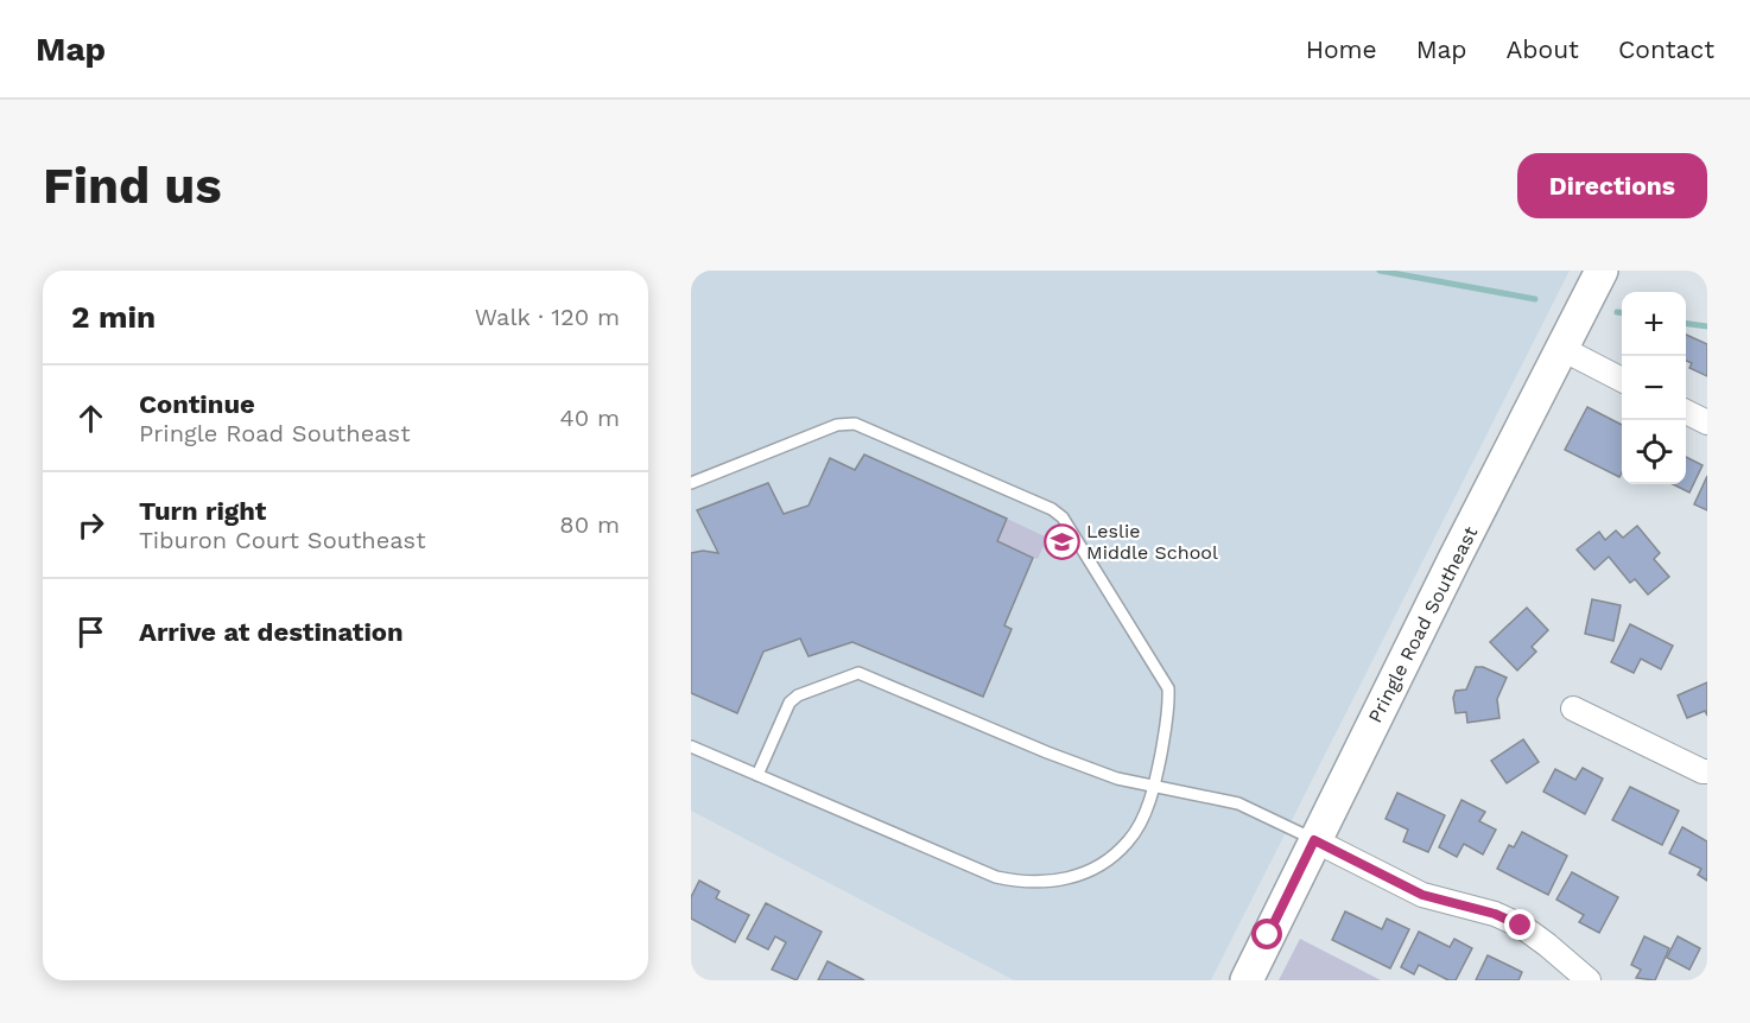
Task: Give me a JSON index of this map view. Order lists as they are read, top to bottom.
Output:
{
  "streets": {
    "main road": ["Pringle Road Southeast"]
  },
  "places": {
    "school or university": ["Leslie Middle School"]
  },
  "page": {
    "header": "Map",
    "nav": [
      "Home",
      "Map",
      "About",
      "Contact"
    ],
    "buttons": "Directions",
    "title": "Find us",
    "heading": ["2 min", "Walk · 120 m"],
    "map_buttons": ["+", "−"],
    "list": [
      ["Continue", "Pringle Road Southeast", "40 m"],
      ["Turn right", "Tiburon Court Southeast", "80 m"],
      "Arrive at destination"
    ]
  }
}
